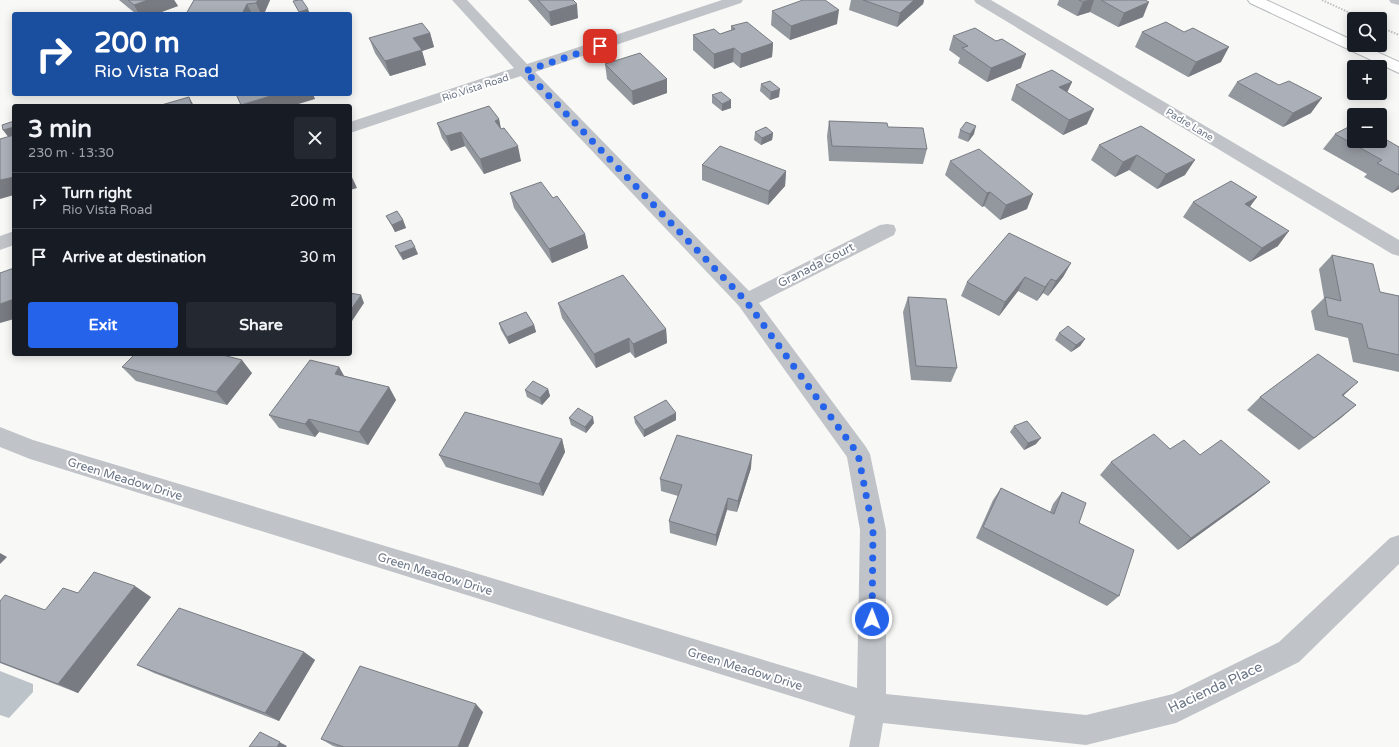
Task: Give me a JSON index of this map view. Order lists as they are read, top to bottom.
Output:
{
  "streets": {
    "street": [
      "Rio Vista Road",
      "Padre Lane",
      "Granada Court",
      "Green Meadow Drive",
      "Hacienda Place"
    ]
  },
  "crossings": [
    ["Green Meadow Drive", "Hacienda Place"]
  ],
  "page": {
    "map_buttons": ["+", "−"],
    "turn": ["200 m", "Rio Vista Road"],
    "heading": ["3 min", "230 m · 13:30"],
    "list": [
      {
        "name": "Turn right",
        "note": "Rio Vista Road",
        "value": "200 m"
      },
      {
        "name": "Arrive at destination",
        "value": "30 m"
      }
    ],
    "buttons": ["Exit", "Share"]
  }
}
